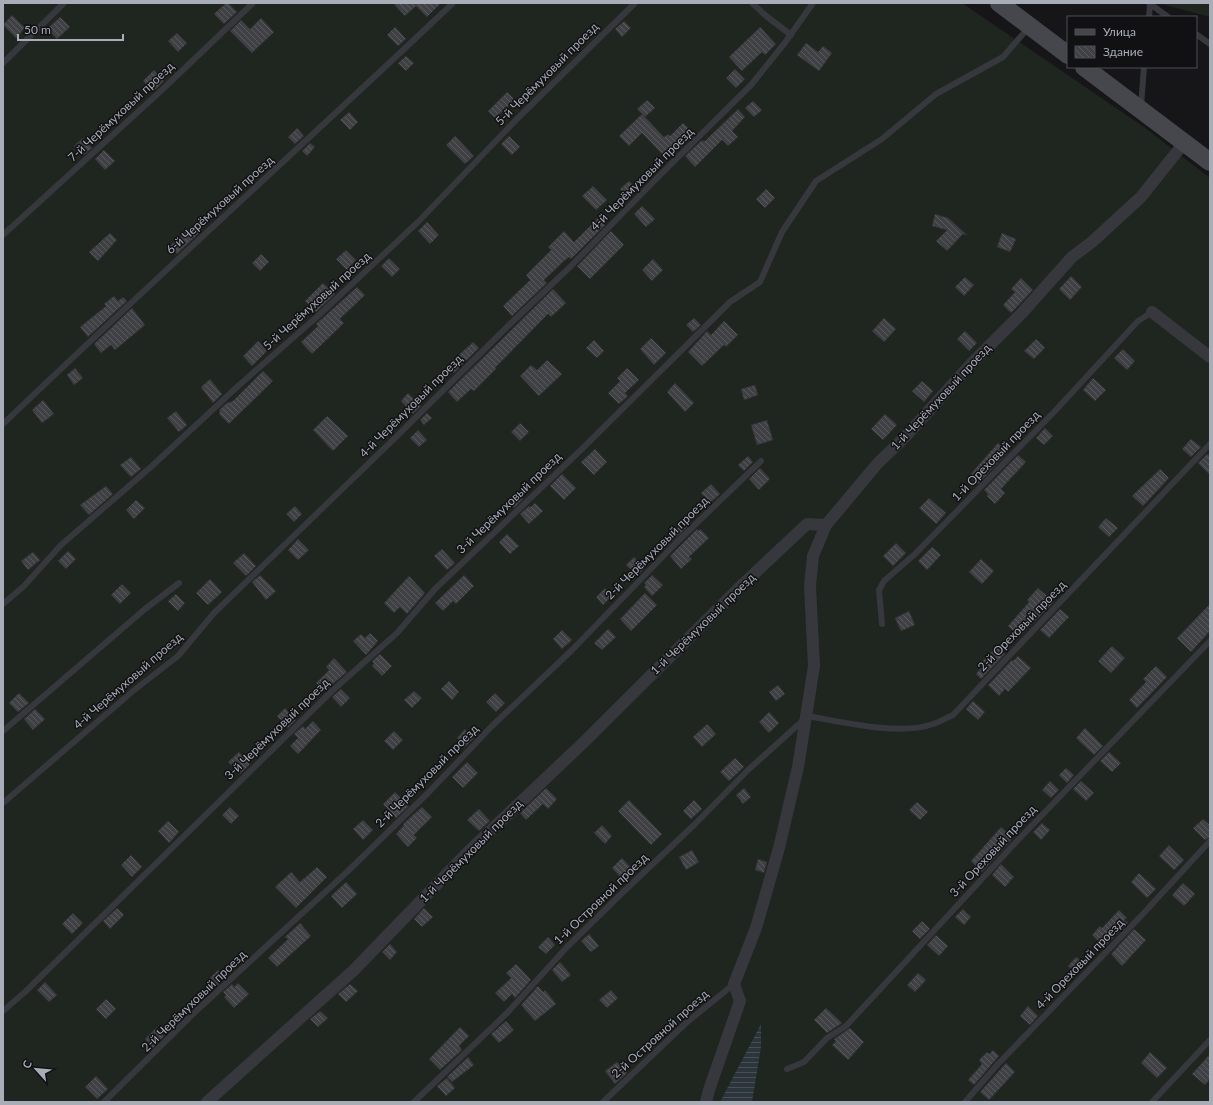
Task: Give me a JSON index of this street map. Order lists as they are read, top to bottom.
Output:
{
  "streets": {
    "street": ["1-й Черёмуховый проезд"],
    "lane": [
      "5-й Черёмуховый проезд",
      "7-й Черёмуховый проезд",
      "4-й Черёмуховый проезд",
      "6-й Черёмуховый проезд",
      "1-й Ореховый проезд",
      "3-й Черёмуховый проезд",
      "2-й Черёмуховый проезд",
      "2-й Ореховый проезд",
      "3-й Ореховый проезд",
      "1-й Островной проезд",
      "4-й Ореховый проезд",
      "2-й Островной проезд"
    ]
  },
  "crossings": [
    ["2-й Ореховый проезд", "1-й Островной проезд"]
  ],
  "legend": ["Улица", "Здание"],
  "scale_bar": "50 m",
  "north": "top left"
}
